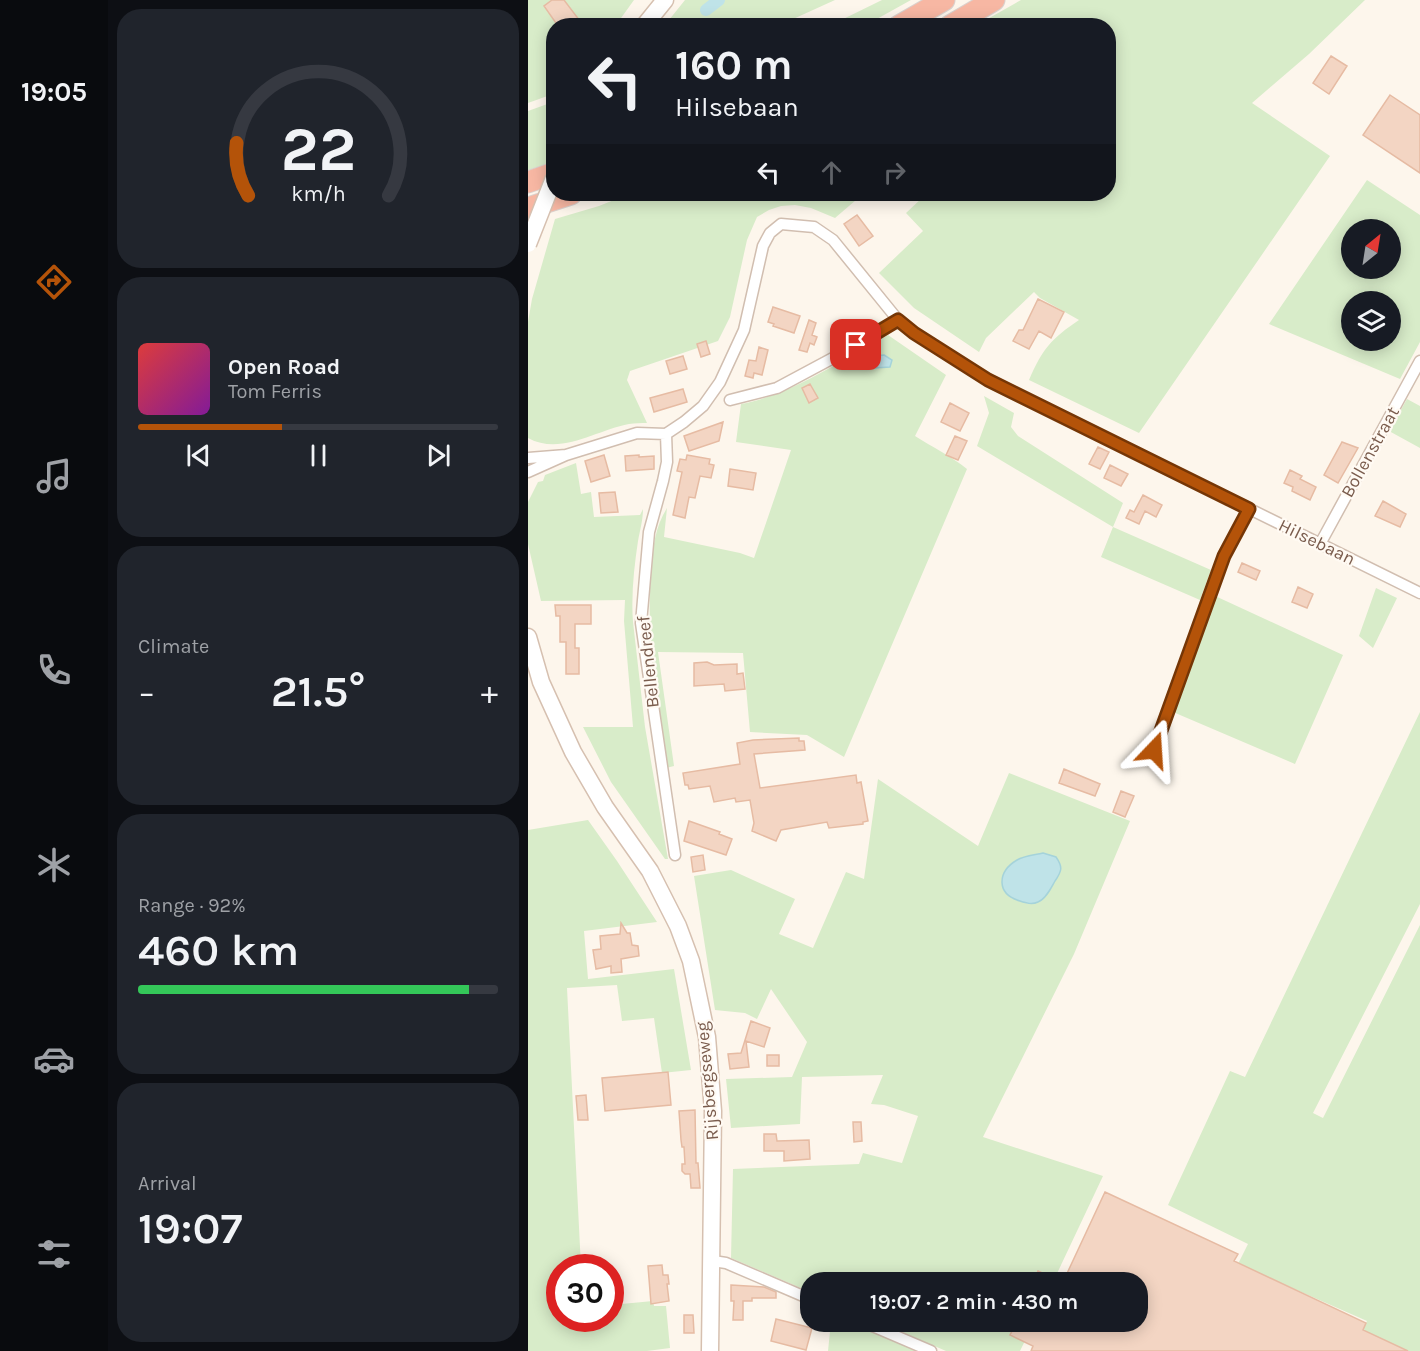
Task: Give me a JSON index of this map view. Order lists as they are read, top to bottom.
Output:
{
  "streets": {
    "main road": ["Rijsbergseweg"],
    "street": ["Bollenstraat", "Hilsebaan", "Bellendreef"]
  },
  "crossings": [
    ["Bollenstraat", "Hilsebaan"],
    ["Hilsebaan", "Bellendreef"]
  ],
  "north": "top right",
  "page": {
    "tabs": "19:05",
    "turn": ["160 m", "Hilsebaan"],
    "song": ["Open Road", "Tom Ferris"],
    "tile": [
      "Climate",
      ["Range · 92%", "460 km"],
      ["Arrival", "19:07"]
    ],
    "heat": ["−", "21.5°", "+"],
    "limit": "30",
    "trip": "19:07 · 2 min · 430 m",
    "gauge": ["22", "km/h"]
  }
}
